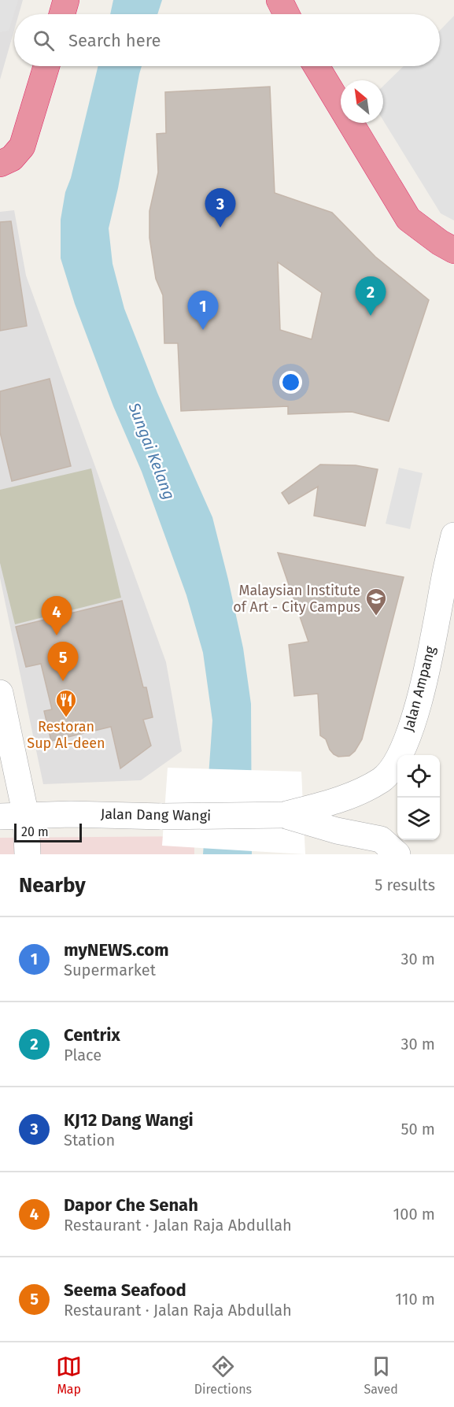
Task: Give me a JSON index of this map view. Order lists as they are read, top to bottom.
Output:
{
  "streets": {
    "street": ["Jalan Ampang", "Jalan Dang Wangi"]
  },
  "crossings": [
    ["Jalan Ampang", "Jalan Dang Wangi"]
  ],
  "water": ["Sungai Kelang"],
  "places": {
    "school or university": ["Malaysian Institute of Art - City Campus"],
    "restaurant": ["Restoran Sup Al-deen"]
  },
  "scale_bar": "20 m",
  "north": "top left",
  "page": {
    "search": "Search here",
    "pins": [
      "3",
      "2",
      "1",
      "4",
      "5"
    ],
    "scale": "20 m",
    "heading": ["Nearby", "5 results"],
    "list": [
      {
        "mark": "1",
        "name": "myNEWS.com",
        "note": "Supermarket",
        "value": "30 m"
      },
      {
        "mark": "2",
        "name": "Centrix",
        "note": "Place",
        "value": "30 m"
      },
      {
        "mark": "3",
        "name": "KJ12 Dang Wangi",
        "note": "Station",
        "value": "50 m"
      },
      {
        "mark": "4",
        "name": "Dapor Che Senah",
        "note": "Restaurant · Jalan Raja Abdullah",
        "value": "100 m"
      },
      {
        "mark": "5",
        "name": "Seema Seafood",
        "note": "Restaurant · Jalan Raja Abdullah",
        "value": "110 m"
      }
    ],
    "nav": ["Map", "Directions", "Saved"]
  }
}
